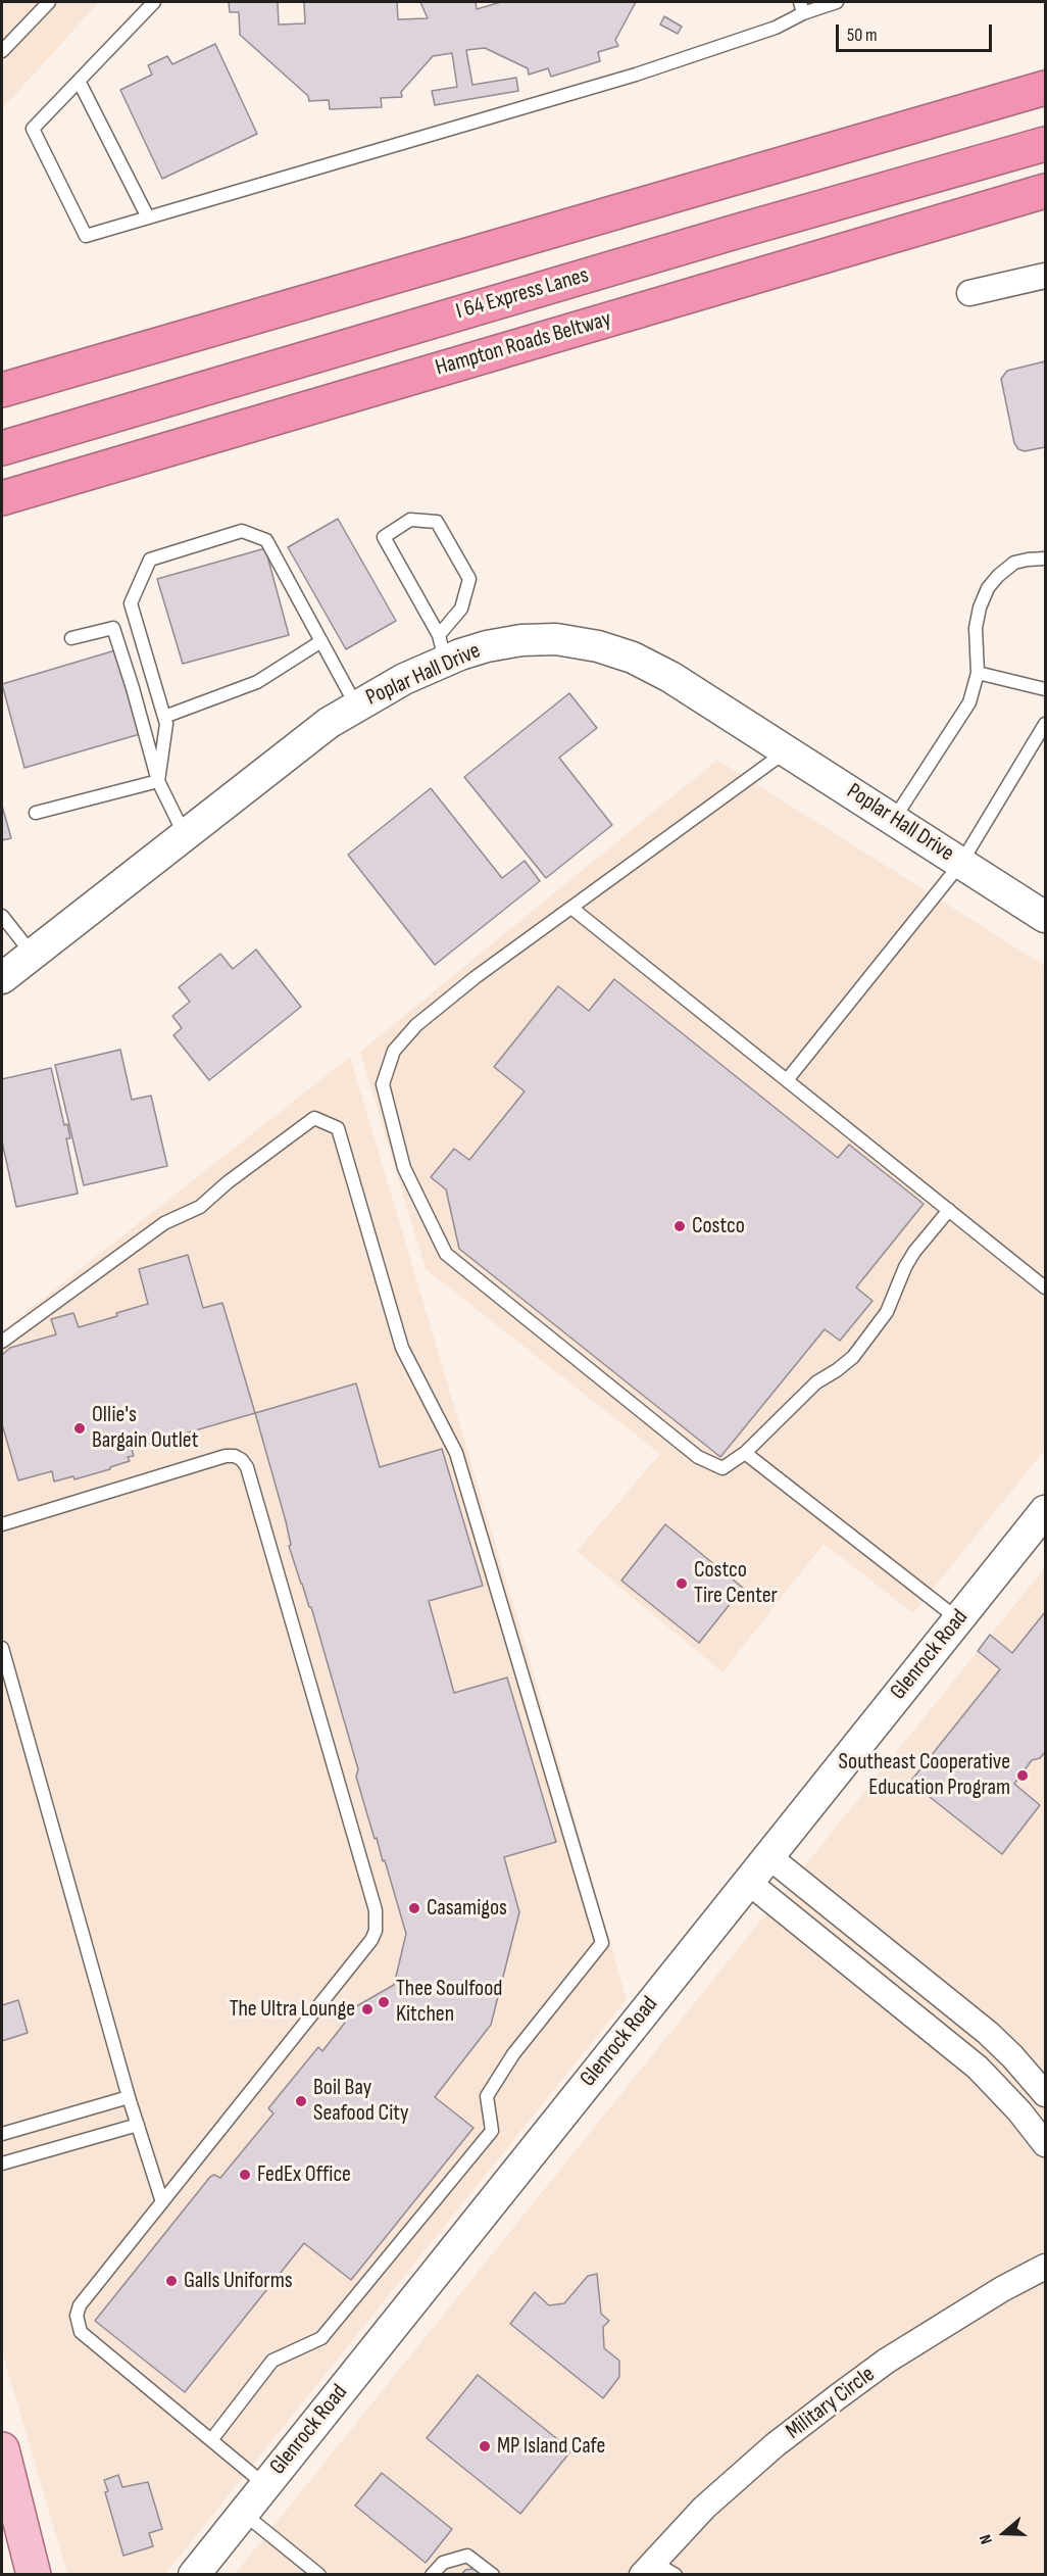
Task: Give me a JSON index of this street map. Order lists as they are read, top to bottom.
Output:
{
  "streets": {
    "highway": ["I 64 Express Lanes", "Hampton Roads Beltway"],
    "street": ["Poplar Hall Drive", "Glenrock Road", "Military Circle"]
  },
  "places": [
    "Costco",
    "Ollie's Bargain Outlet",
    "Costco Tire Center",
    "Southeast Cooperative Education Program",
    "Casamigos",
    "Thee Soulfood Kitchen",
    "The Ultra Lounge",
    "Boil Bay Seafood City",
    "FedEx Office",
    "Galls Uniforms",
    "MP Island Cafe"
  ],
  "scale_bar": "50 m",
  "north": "left"
}
